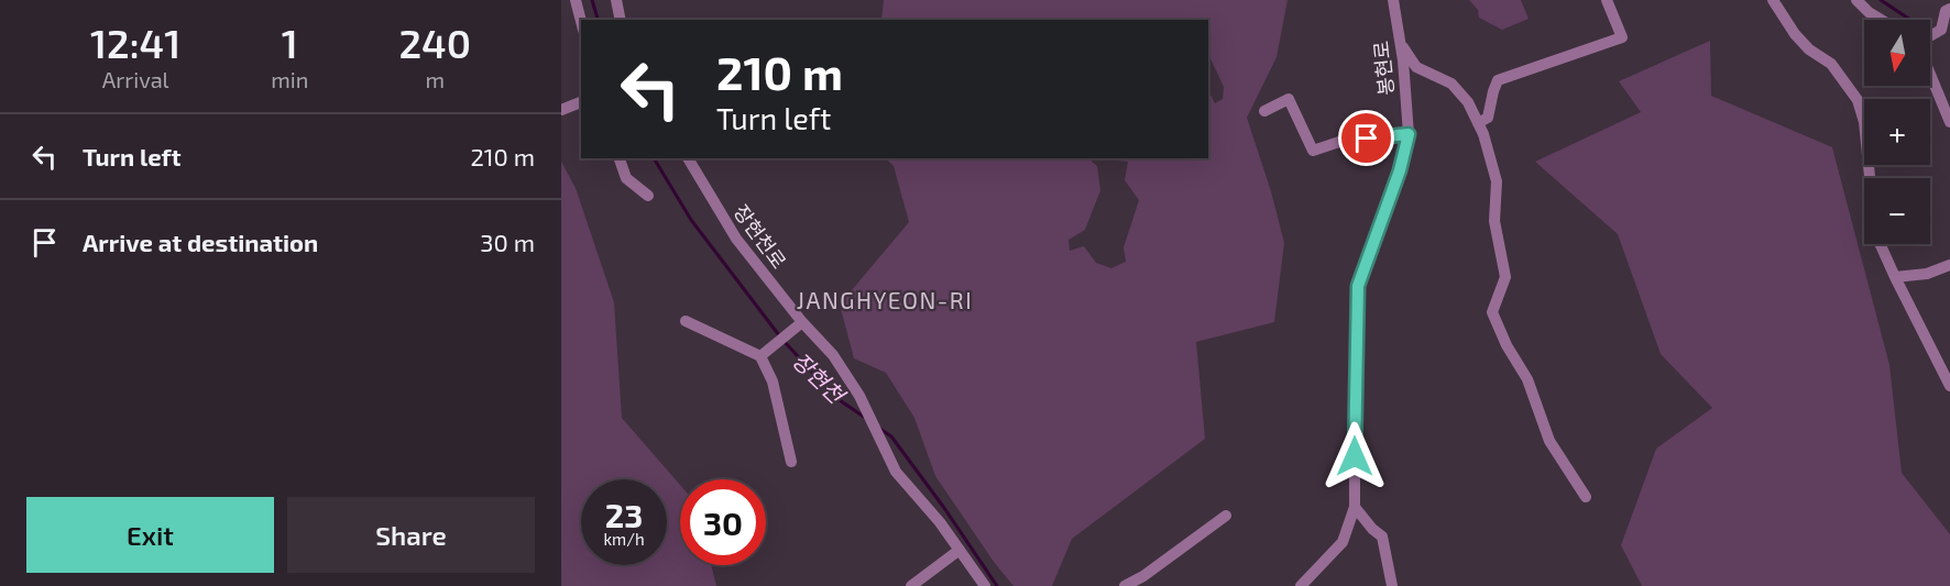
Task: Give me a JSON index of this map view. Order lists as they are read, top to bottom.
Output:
{
  "streets": {
    "street": ["봉현로", "장현천로"]
  },
  "districts": ["JANGHYEON-RI"],
  "water": ["장현천"],
  "north": "bottom",
  "page": {
    "eta": [
      "12:41",
      "Arrival",
      "1",
      "min",
      "240",
      "m"
    ],
    "map_buttons": ["+", "−"],
    "turn": ["210 m", "Turn left"],
    "list": [
      {
        "name": "Turn left",
        "value": "210 m"
      },
      {
        "name": "Arrive at destination",
        "value": "30 m"
      }
    ],
    "speed": "23 km/h",
    "limit": "30",
    "buttons": ["Exit", "Share"]
  }
}
